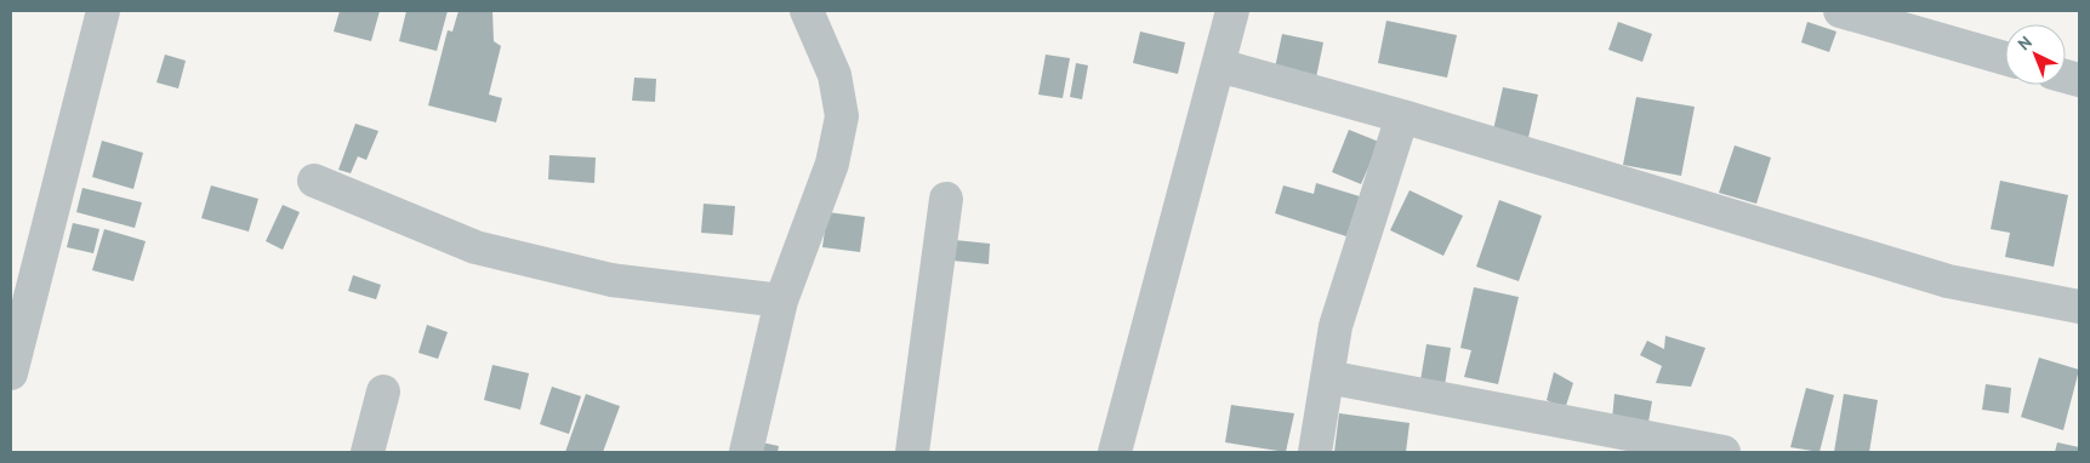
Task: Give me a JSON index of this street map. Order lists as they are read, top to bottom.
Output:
{
  "north": "top left"
}
